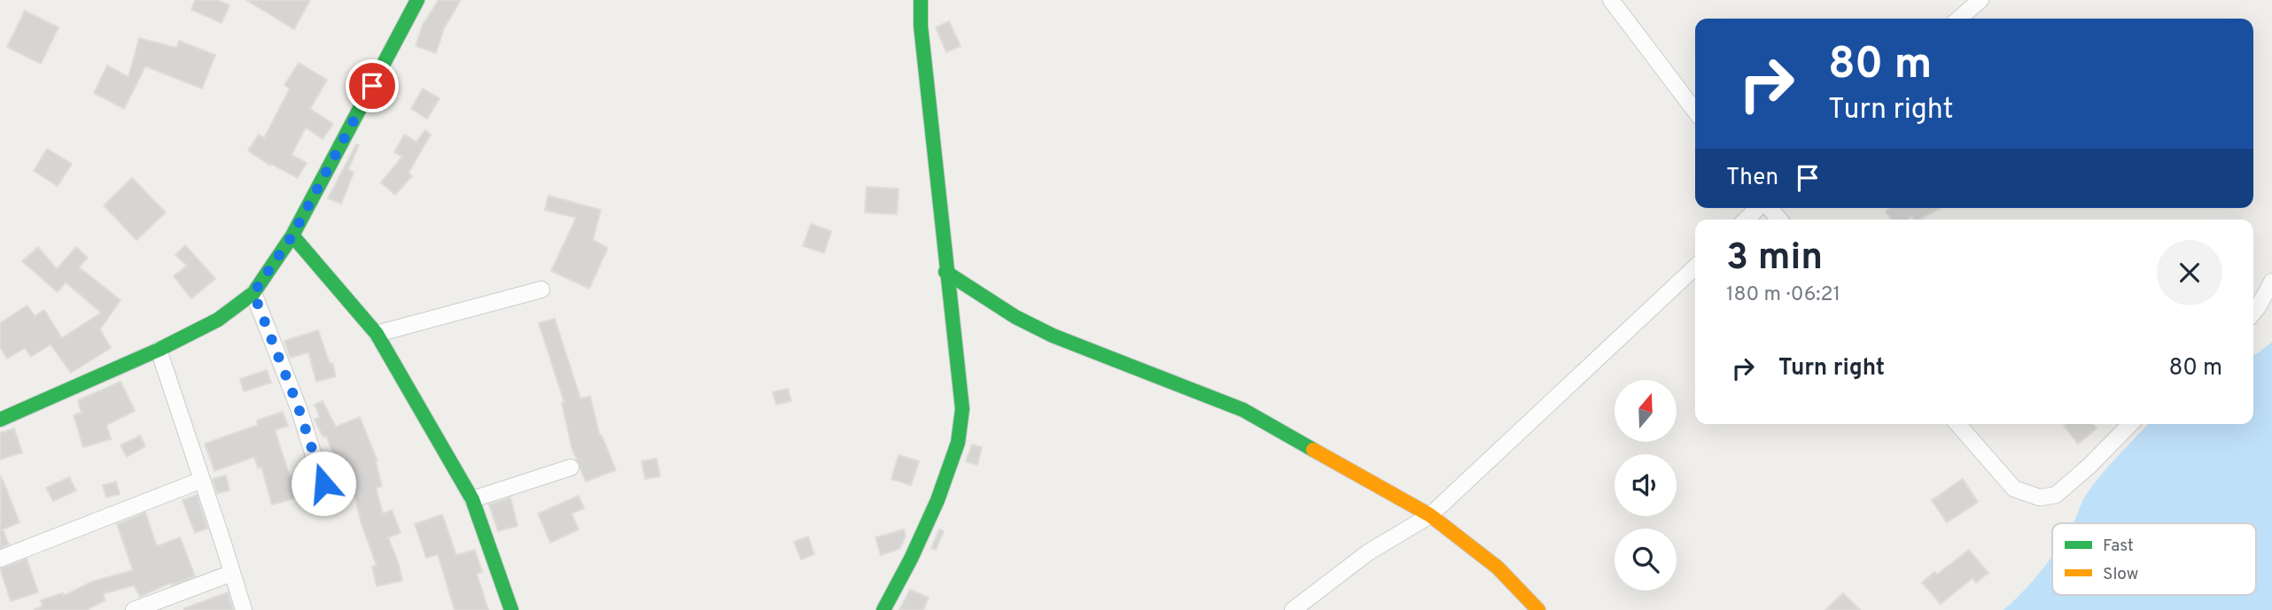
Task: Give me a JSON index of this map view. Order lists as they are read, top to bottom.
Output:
{
  "legend": ["Fast", "Slow"],
  "north": "top",
  "page": {
    "turn": ["80 m", "Turn right"],
    "then": "Then",
    "heading": ["3 min", "180 m · 06:21"],
    "list": [
      {
        "name": "Turn right",
        "value": "80 m"
      }
    ]
  }
}
